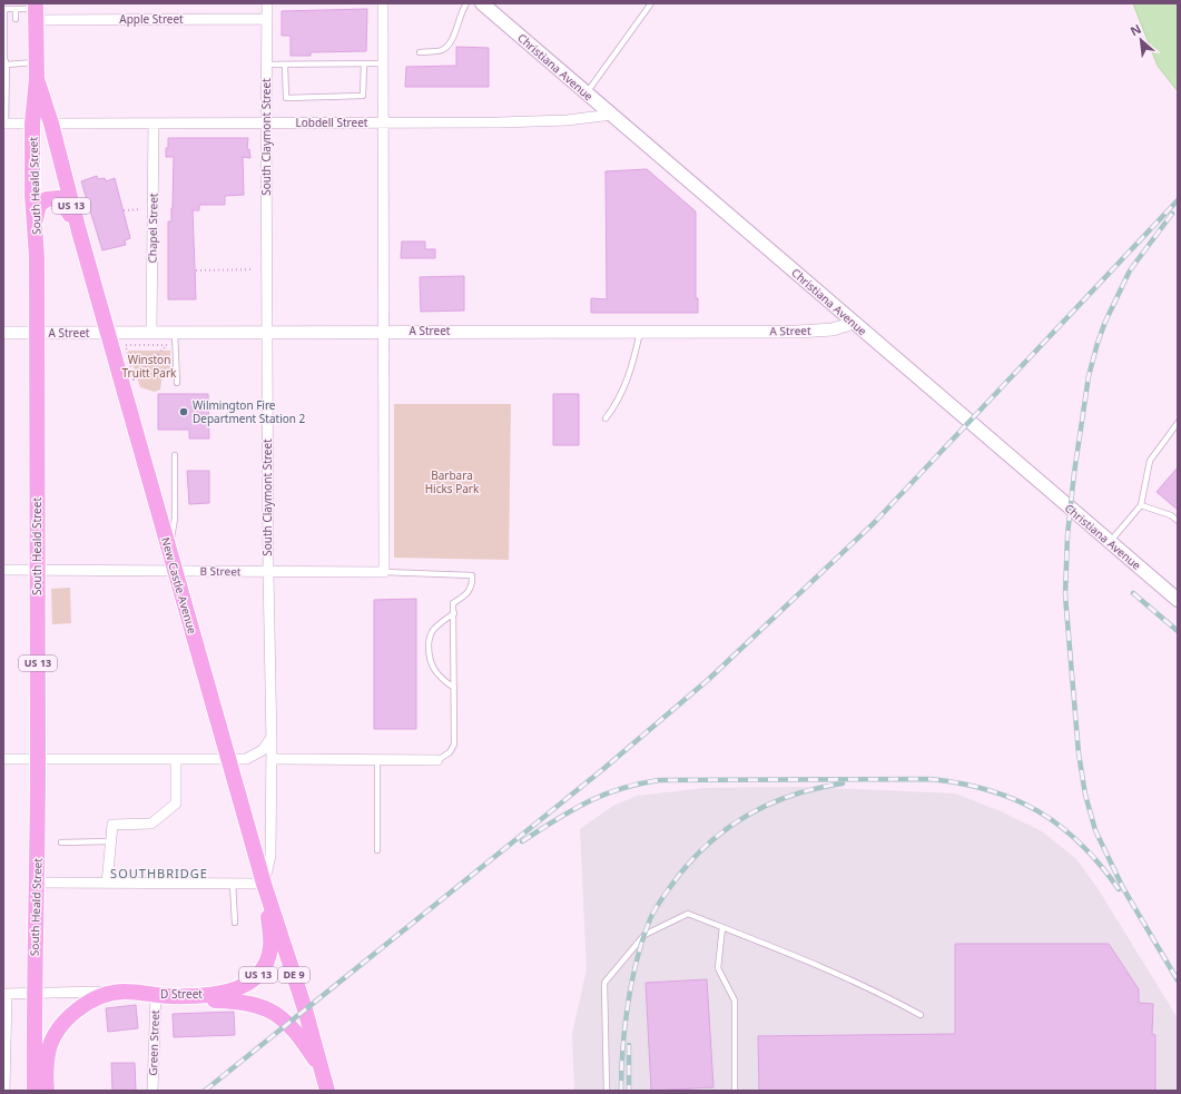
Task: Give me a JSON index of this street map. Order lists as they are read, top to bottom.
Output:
{
  "streets": {
    "main road": [
      "Christiana Avenue",
      "South Heald Street",
      "US 13",
      "New Castle Avenue",
      "DE 9",
      "D Street"
    ],
    "street": [
      "Apple Street",
      "Lobdell Street",
      "South Claymont Street",
      "Chapel Street",
      "A Street",
      "B Street",
      "Green Street"
    ]
  },
  "crossings": [
    ["Apple Street", "South Claymont Street"],
    ["Apple Street", "South Heald Street"],
    ["Christiana Avenue", "Lobdell Street"],
    ["Christiana Avenue", "A Street"],
    ["Lobdell Street", "South Claymont Street"],
    ["Lobdell Street", "Chapel Street"],
    ["Lobdell Street", "New Castle Avenue"],
    ["South Claymont Street", "A Street"],
    ["South Claymont Street", "B Street"],
    ["South Claymont Street", "New Castle Avenue"],
    ["South Claymont Street", "D Street"],
    ["South Heald Street", "A Street"],
    ["South Heald Street", "B Street"],
    ["South Heald Street", "New Castle Avenue"],
    ["South Heald Street", "D Street"],
    ["Chapel Street", "A Street"],
    ["A Street", "New Castle Avenue"],
    ["B Street", "New Castle Avenue"],
    ["New Castle Avenue", "D Street"],
    ["D Street", "Green Street"]
  ],
  "districts": ["SOUTHBRIDGE"],
  "parks": ["Winston Truitt Park", "Barbara Hicks Park"],
  "places": ["Wilmington Fire Department Station 2"],
  "north": "top left"
}
